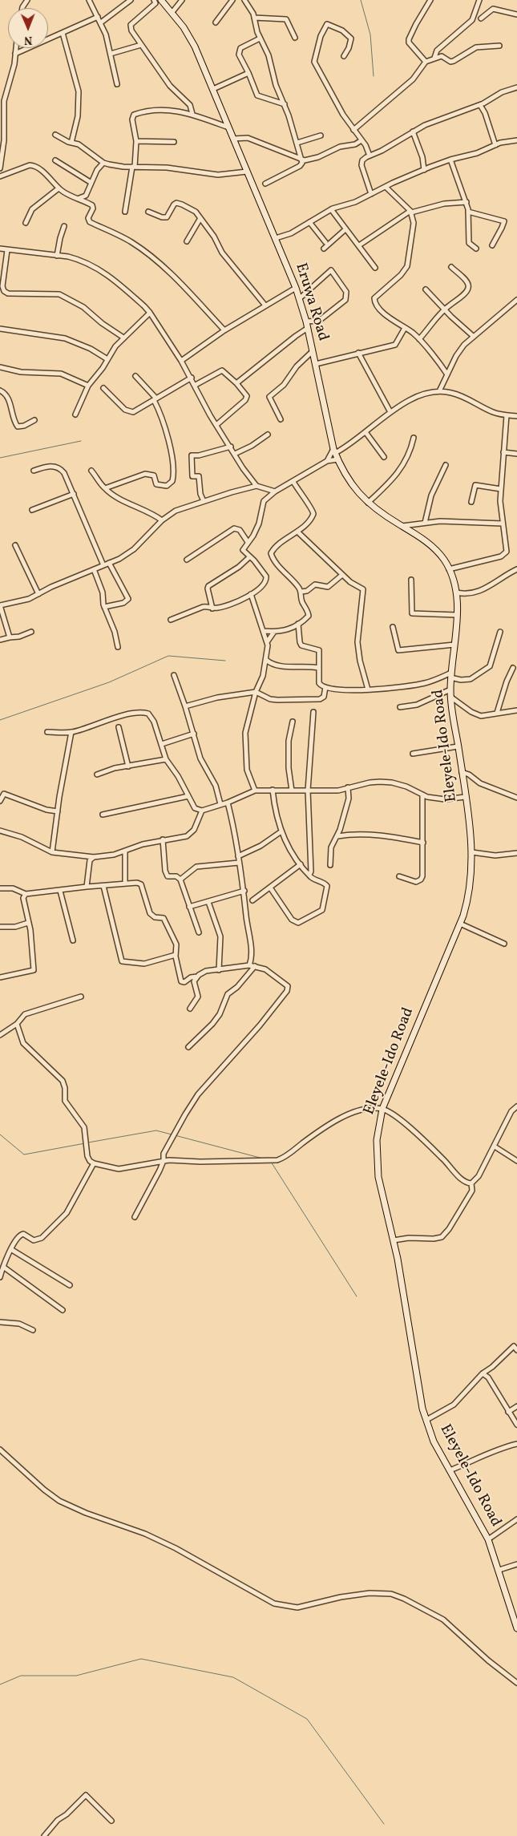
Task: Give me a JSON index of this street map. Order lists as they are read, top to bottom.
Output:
{
  "streets": {
    "main road": ["Eruwa Road", "Eleyele-Ido Road"]
  },
  "crossings": [
    ["Eruwa Road", "Eleyele-Ido Road"]
  ],
  "north": "bottom"
}
